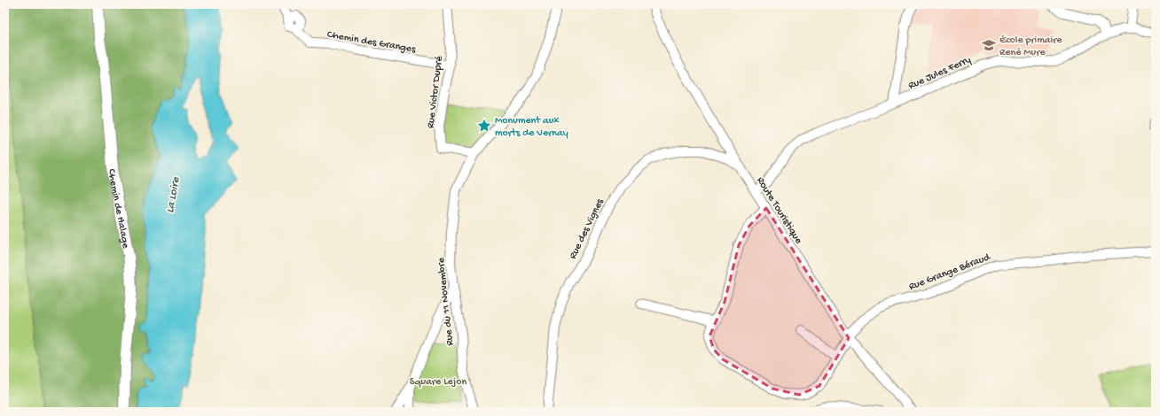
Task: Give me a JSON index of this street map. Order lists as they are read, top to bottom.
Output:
{
  "streets": {
    "main road": ["Chemin de Halage"],
    "street": [
      "Chemin des Granges",
      "Rue Jules Ferry",
      "Rue Victor Dupré",
      "Route Touristique",
      "Rue des Vignes",
      "Rue Grange Béraud",
      "Rue du 11 Novembre"
    ]
  },
  "crossings": [
    ["Chemin des Granges", "Rue Victor Dupré"],
    ["Rue Jules Ferry", "Route Touristique"],
    ["Rue Victor Dupré", "Rue du 11 Novembre"],
    ["Route Touristique", "Rue des Vignes"],
    ["Route Touristique", "Rue Grange Béraud"]
  ],
  "water": ["La Loire"],
  "parks": ["Square Lejon"],
  "places": {
    "school or university": ["École primaire René Mure"],
    "place": ["Monument aux morts de Vernay"]
  }
}
